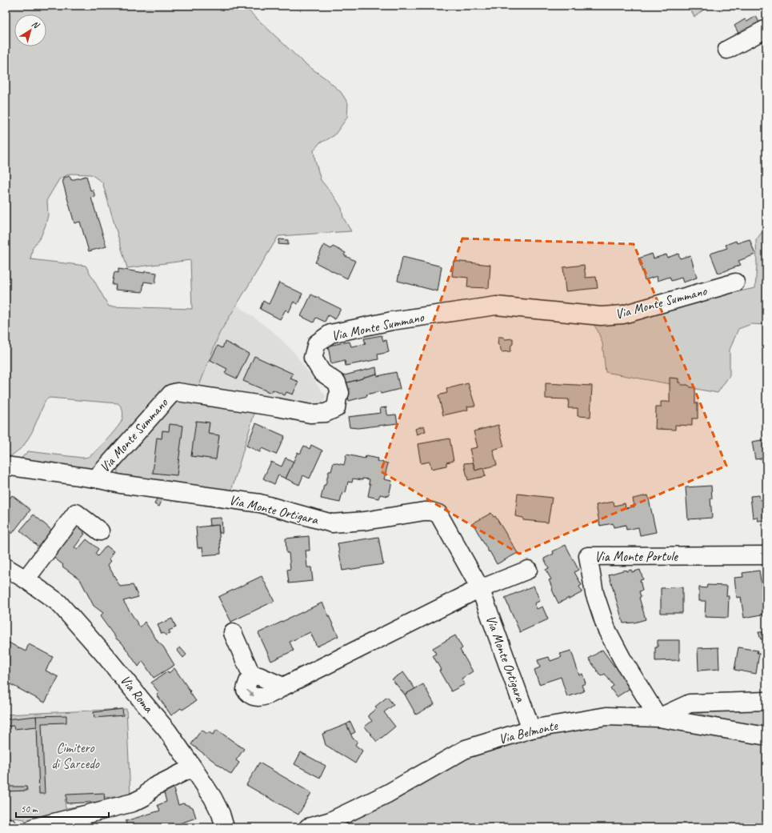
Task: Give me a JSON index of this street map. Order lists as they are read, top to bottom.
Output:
{
  "streets": {
    "street": [
      "Via Monte Summano",
      "Via Monte Ortigara",
      "Via Monte Portule",
      "Via Roma",
      "Via Belmonte"
    ]
  },
  "crossings": [
    ["Via Monte Summano", "Via Monte Ortigara"],
    ["Via Monte Ortigara", "Via Belmonte"],
    ["Via Monte Portule", "Via Belmonte"]
  ],
  "parks": ["Cimitero di Sarcedo"],
  "scale_bar": "50 m",
  "north": "top right"
}
